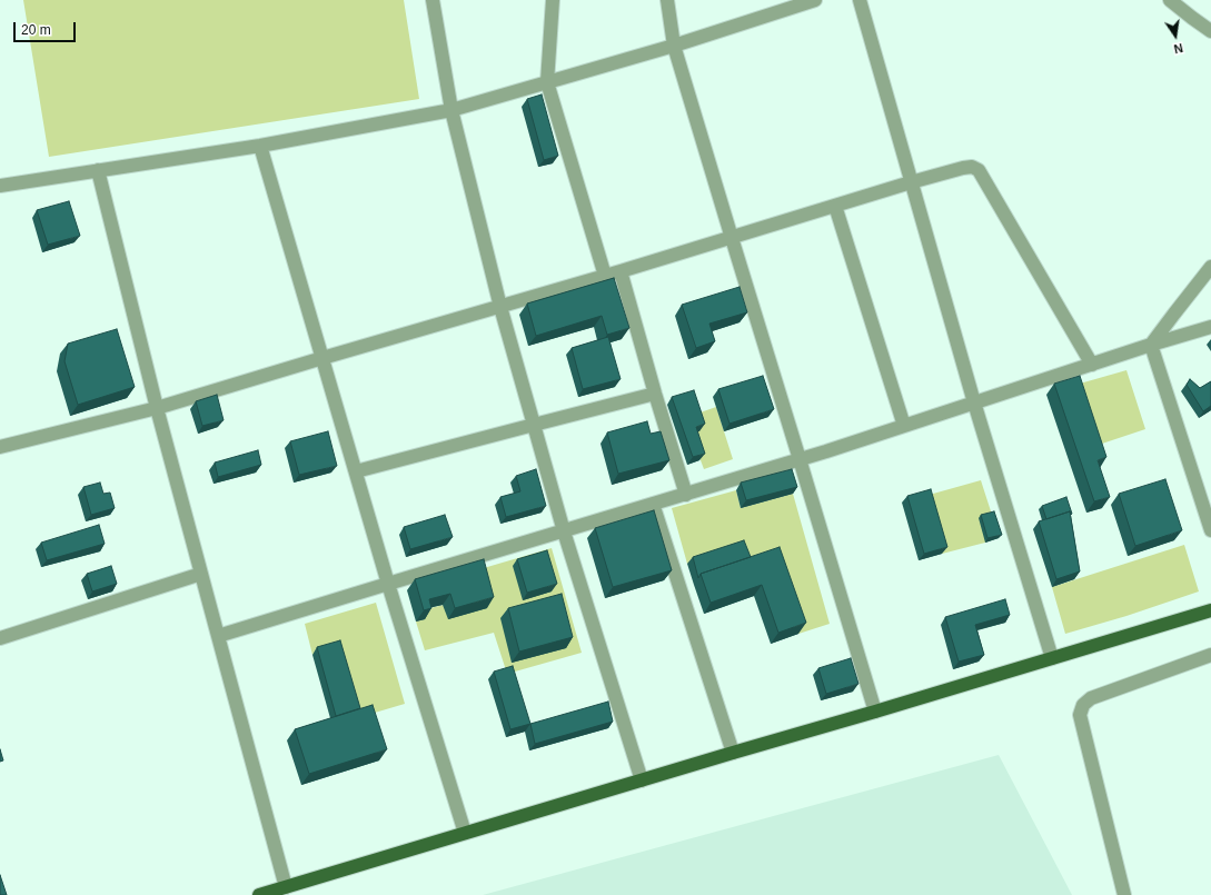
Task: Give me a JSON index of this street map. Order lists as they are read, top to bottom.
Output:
{
  "scale_bar": "20 m",
  "north": "bottom"
}
